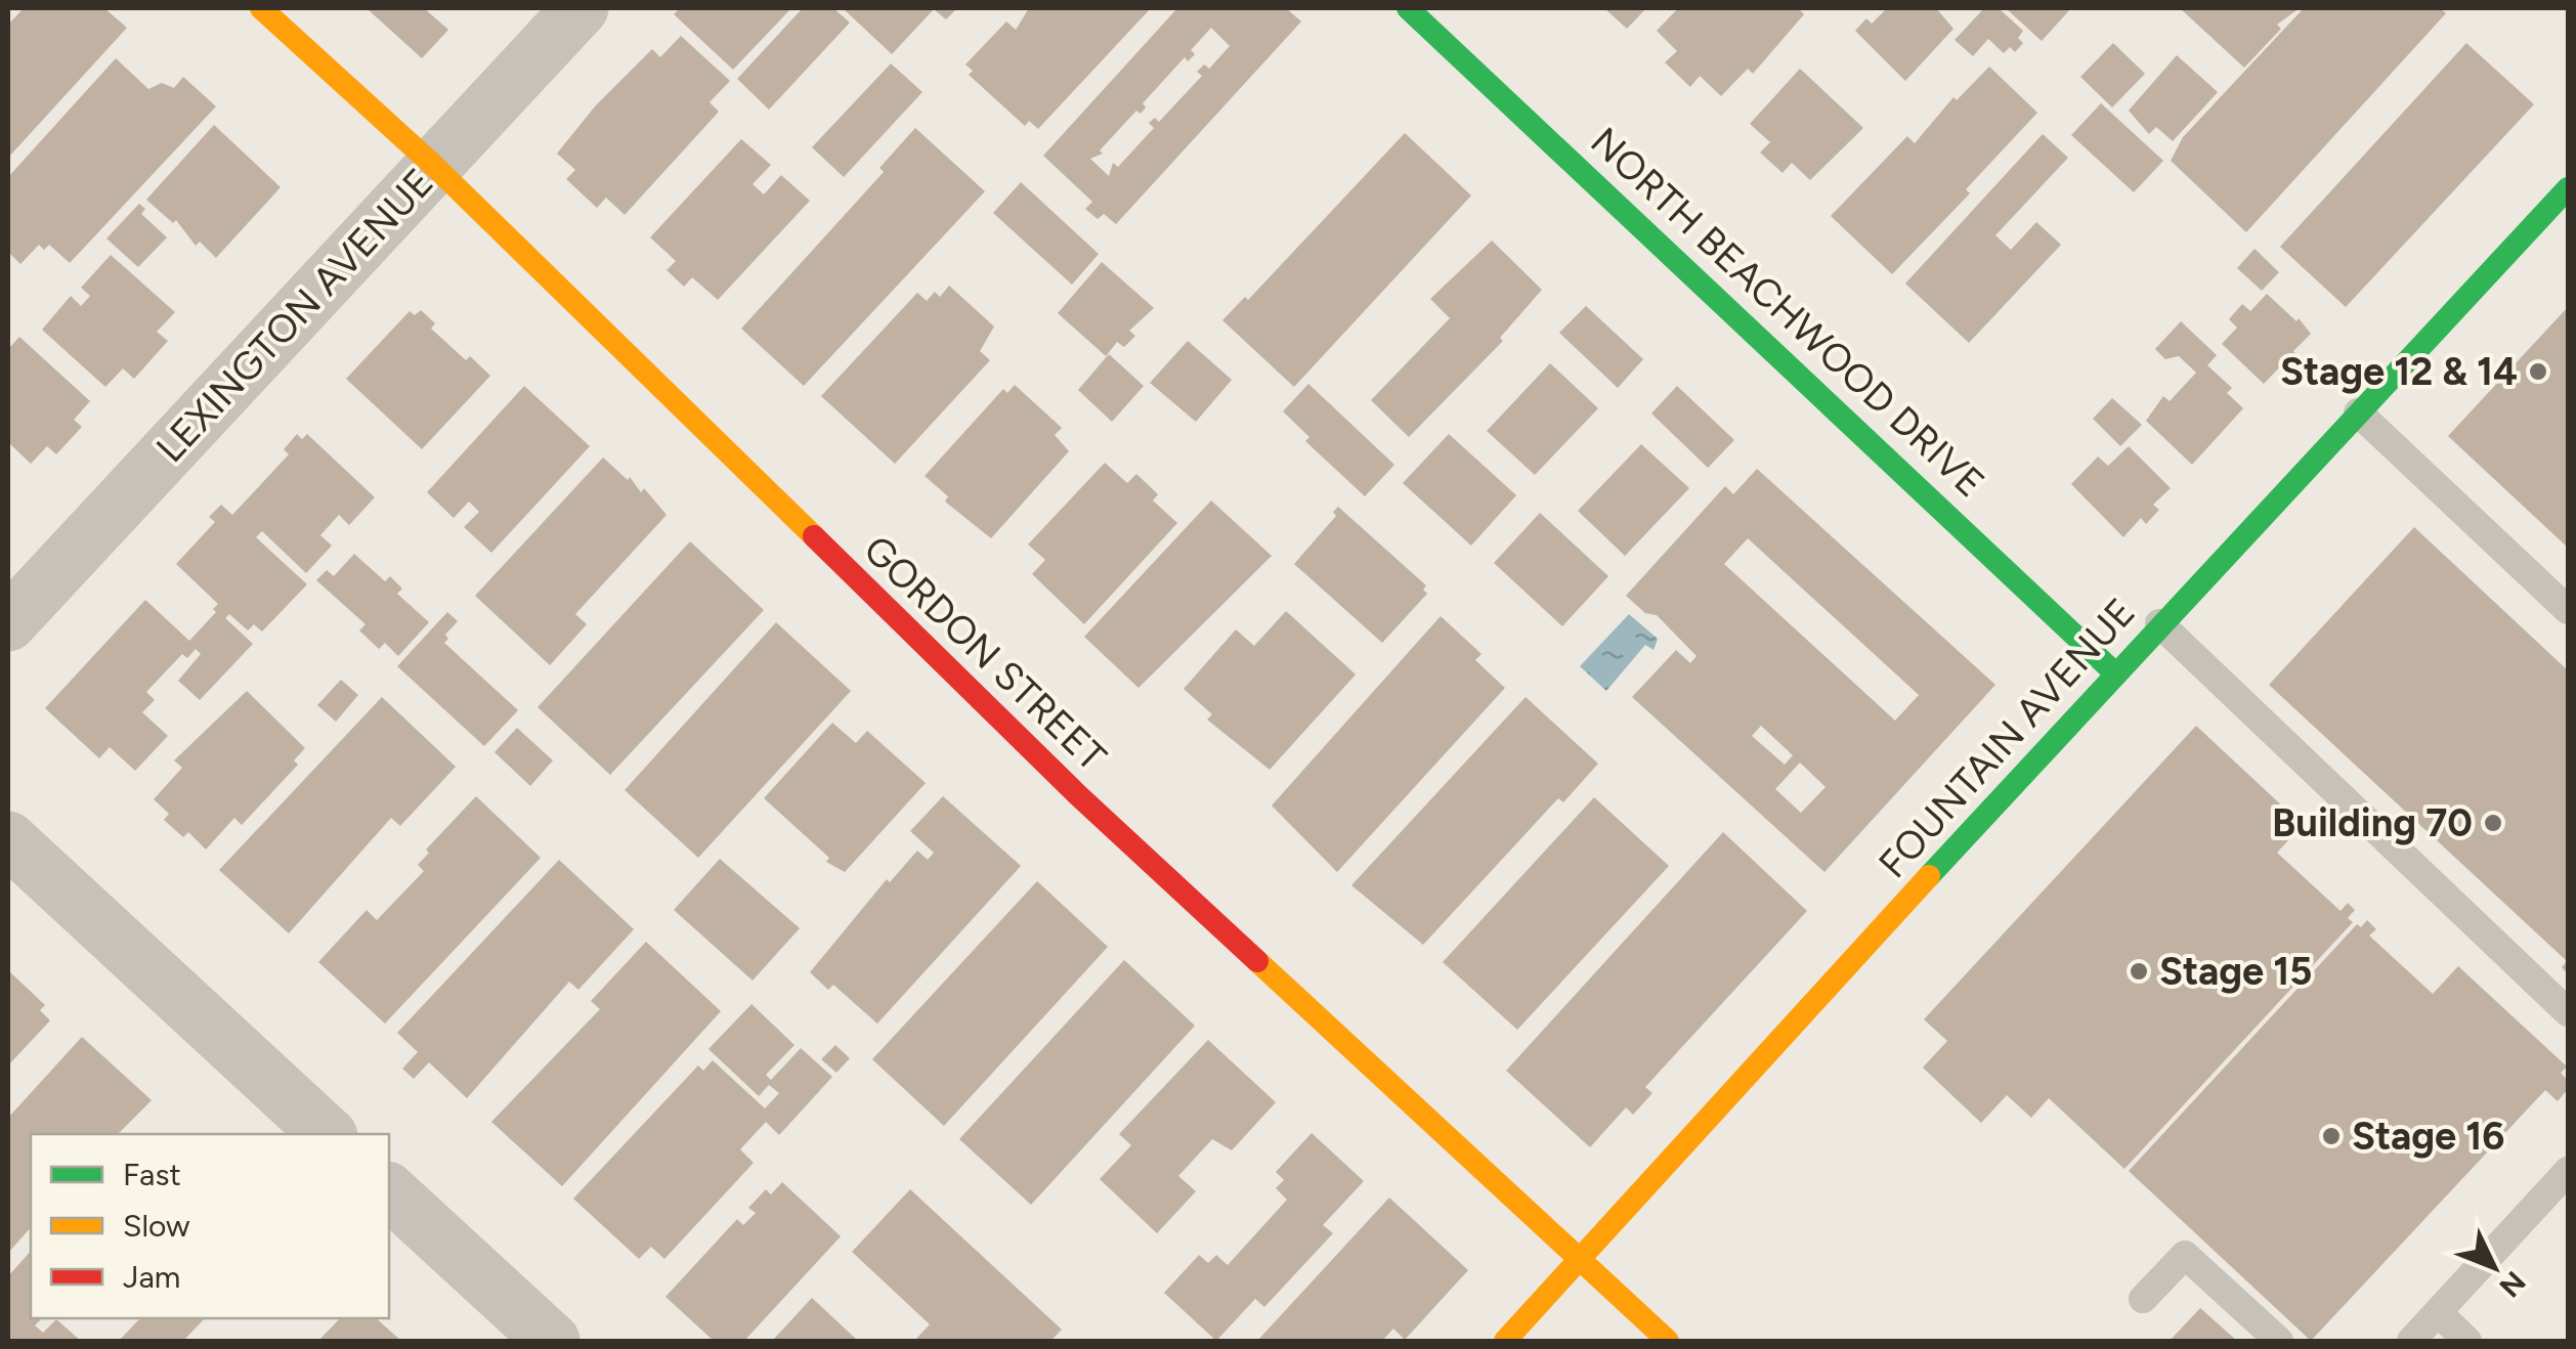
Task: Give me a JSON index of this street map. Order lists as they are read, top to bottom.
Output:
{
  "streets": {
    "street": [
      "NORTH BEACHWOOD DRIVE",
      "LEXINGTON AVENUE",
      "GORDON STREET",
      "FOUNTAIN AVENUE"
    ]
  },
  "crossings": [
    ["NORTH BEACHWOOD DRIVE", "FOUNTAIN AVENUE"],
    ["LEXINGTON AVENUE", "GORDON STREET"],
    ["GORDON STREET", "FOUNTAIN AVENUE"]
  ],
  "places": [
    "Stage 12 & 14",
    "Building 70",
    "Stage 15",
    "Stage 16"
  ],
  "legend": ["Fast", "Slow", "Jam"],
  "north": "bottom right"
}
